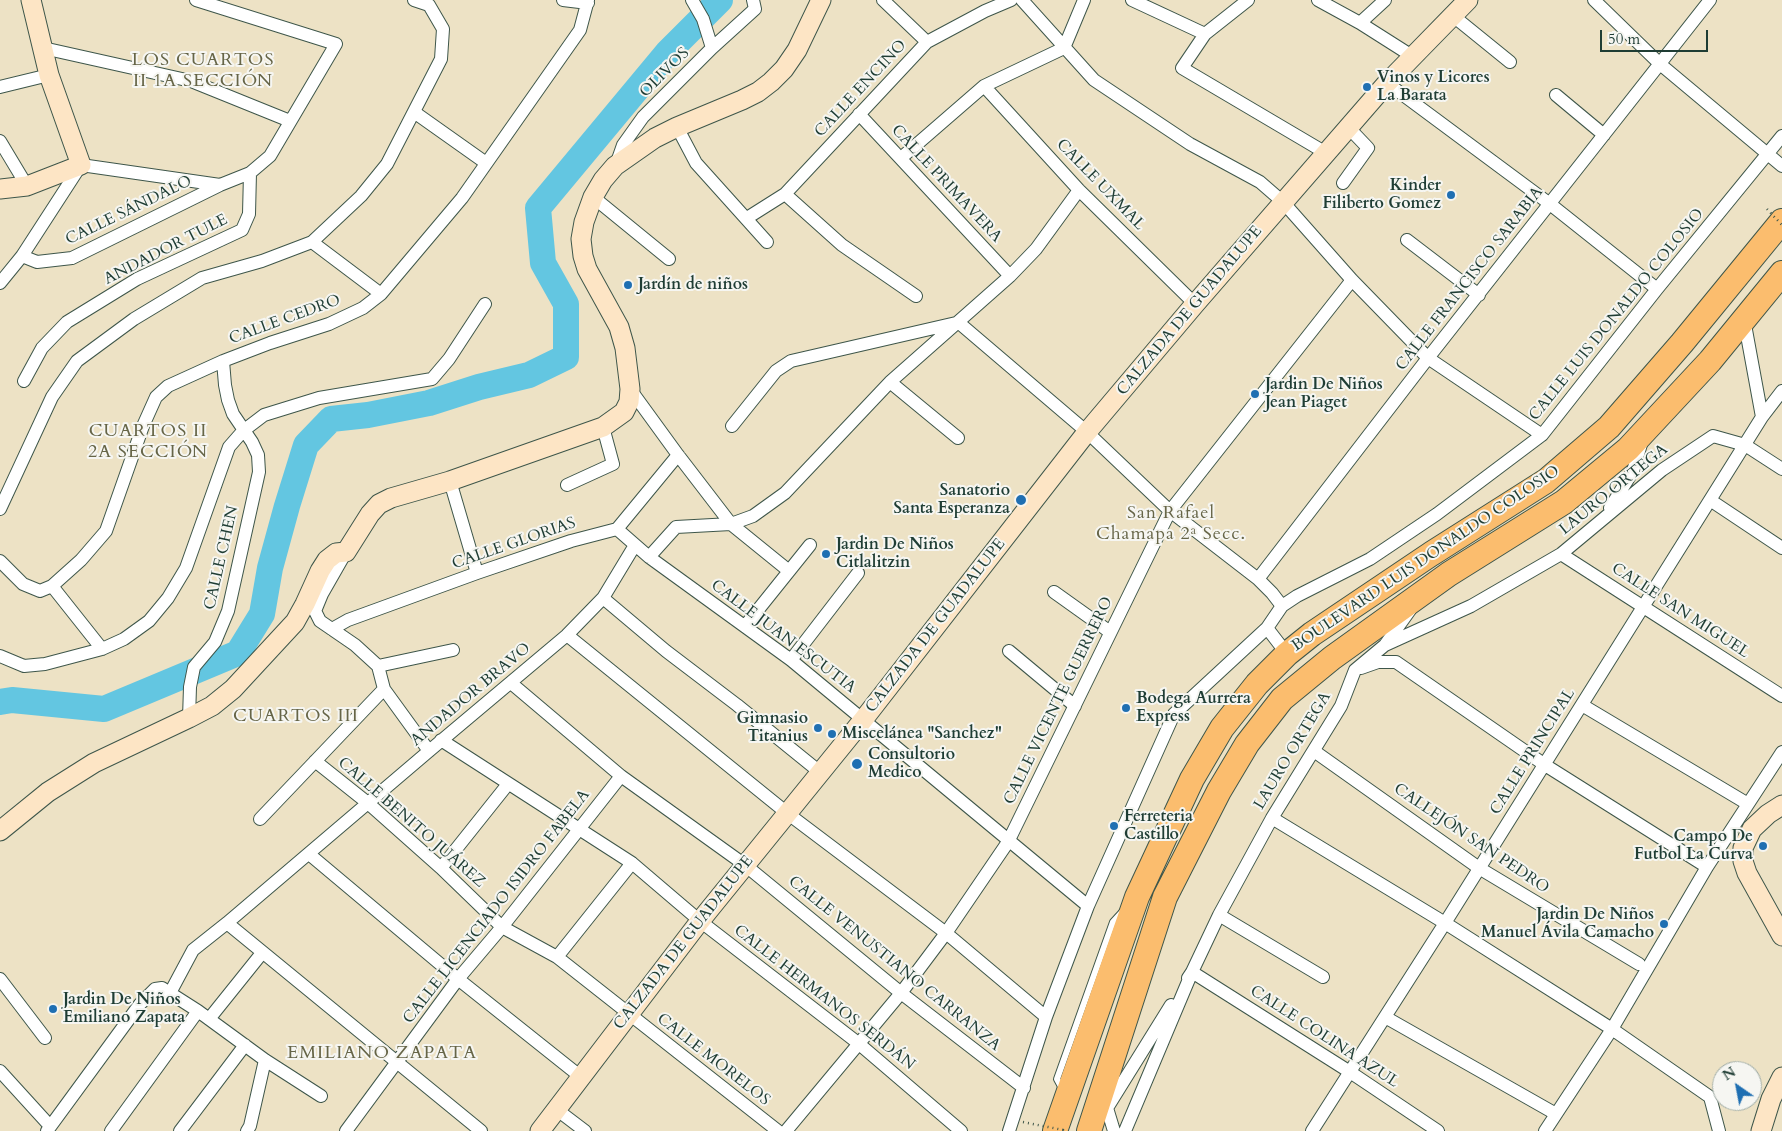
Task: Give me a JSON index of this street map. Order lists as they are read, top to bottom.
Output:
{
  "streets": {
    "highway": ["BOULEVARD LUIS DONALDO COLOSIO"],
    "street": [
      "OLIVOS",
      "CALLE ENCINO",
      "CALLE PRIMAVERA",
      "CALLE UXMAL",
      "CALLE SÁNDALO",
      "ANDADOR TULE",
      "CALLE FRANCISCO SARABIA",
      "CALZADA DE GUADALUPE",
      "CALLE LUIS DONALDO COLOSIO",
      "CALLE CEDRO",
      "LAURO ORTEGA",
      "CALLE GLORIAS",
      "CALLE CHEN",
      "CALLE SAN MIGUEL",
      "CALLE JUAN ESCUTIA",
      "ANDADOR BRAVO",
      "CALLE VICENTE GUERRERO",
      "CALLE PRINCIPAL",
      "CALLE BENITO JUÁREZ",
      "CALLEJÓN SAN PEDRO",
      "CALLE LICENCIADO ISIDRO FABELA",
      "CALLE VENUSTIANO CARRANZA",
      "CALLE HERMANOS SERDÁN",
      "CALLE COLINA AZUL",
      "CALLE MORELOS"
    ]
  },
  "crossings": [
    ["CALLE ENCINO", "CALLE PRIMAVERA"],
    ["CALLE UXMAL", "CALZADA DE GUADALUPE"],
    ["CALLE SÁNDALO", "ANDADOR TULE"],
    ["CALZADA DE GUADALUPE", "CALLE JUAN ESCUTIA"],
    ["CALZADA DE GUADALUPE", "CALLE BENITO JUÁREZ"],
    ["CALZADA DE GUADALUPE", "CALLE VENUSTIANO CARRANZA"],
    ["CALZADA DE GUADALUPE", "CALLE HERMANOS SERDÁN"],
    ["CALZADA DE GUADALUPE", "CALLE MORELOS"],
    ["CALLE CEDRO", "CALLE CHEN"],
    ["LAURO ORTEGA", "CALLE SAN MIGUEL"],
    ["LAURO ORTEGA", "CALLE PRINCIPAL"],
    ["LAURO ORTEGA", "CALLEJÓN SAN PEDRO"],
    ["LAURO ORTEGA", "CALLE COLINA AZUL"],
    ["CALLE GLORIAS", "CALLE JUAN ESCUTIA"],
    ["CALLE SAN MIGUEL", "CALLE PRINCIPAL"],
    ["CALLE JUAN ESCUTIA", "ANDADOR BRAVO"],
    ["CALLE JUAN ESCUTIA", "CALLE VICENTE GUERRERO"],
    ["ANDADOR BRAVO", "CALLE BENITO JUÁREZ"],
    ["ANDADOR BRAVO", "CALLE VENUSTIANO CARRANZA"],
    ["ANDADOR BRAVO", "CALLE HERMANOS SERDÁN"],
    ["CALLE VICENTE GUERRERO", "CALLE VENUSTIANO CARRANZA"],
    ["CALLE VICENTE GUERRERO", "CALLE HERMANOS SERDÁN"],
    ["CALLE PRINCIPAL", "CALLEJÓN SAN PEDRO"],
    ["CALLE PRINCIPAL", "CALLE COLINA AZUL"],
    ["CALLE BENITO JUÁREZ", "CALLE LICENCIADO ISIDRO FABELA"],
    ["CALLE BENITO JUÁREZ", "CALLE MORELOS"],
    ["CALLE LICENCIADO ISIDRO FABELA", "CALLE VENUSTIANO CARRANZA"],
    ["CALLE LICENCIADO ISIDRO FABELA", "CALLE HERMANOS SERDÁN"]
  ],
  "districts": [
    "LOS CUARTOS II 1A SECCIÓN",
    "CUARTOS II 2A SECCIÓN",
    "San Rafael Chamapa 2ª Secc.",
    "CUARTOS III",
    "EMILIANO ZAPATA"
  ],
  "places": [
    "Vinos y Licores La Barata",
    "Kinder Filiberto Gomez",
    "Jardín de niños",
    "Jardin De Niños Jean Piaget",
    "Sanatorio Santa Esperanza",
    "Jardin De Niños Citlalitzin",
    "Bodega Aurrera Express",
    "Gimnasio Titanius",
    "Miscelánea \"Sanchez\"",
    "Consultorio Medico",
    "Ferreteria Castillo",
    "Campo De Futbol La Curva",
    "Jardin De Niños Manuel Ávila Camacho",
    "Jardin De Niños Emiliano Zapata"
  ],
  "scale_bar": "50 m",
  "north": "top left"
}
